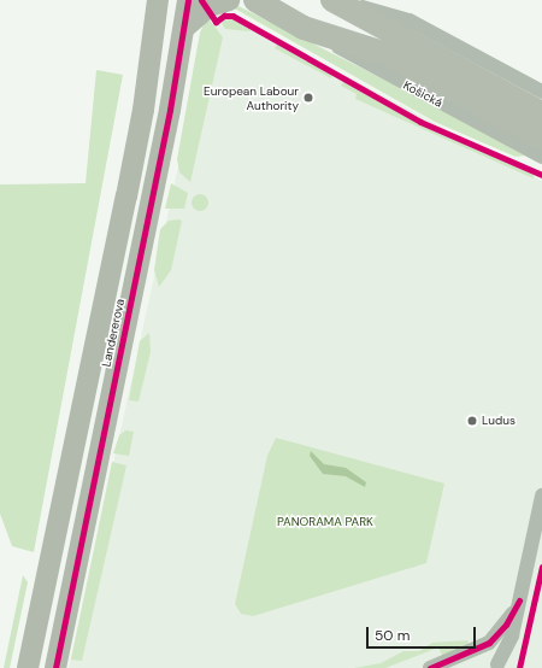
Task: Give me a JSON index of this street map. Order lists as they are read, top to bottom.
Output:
{
  "streets": {
    "main road": ["Košická"],
    "street": ["Landererova"]
  },
  "parks": ["PANORAMA PARK"],
  "places": ["European Labour Authority", "Ludus"],
  "scale_bar": "50 m"
}
